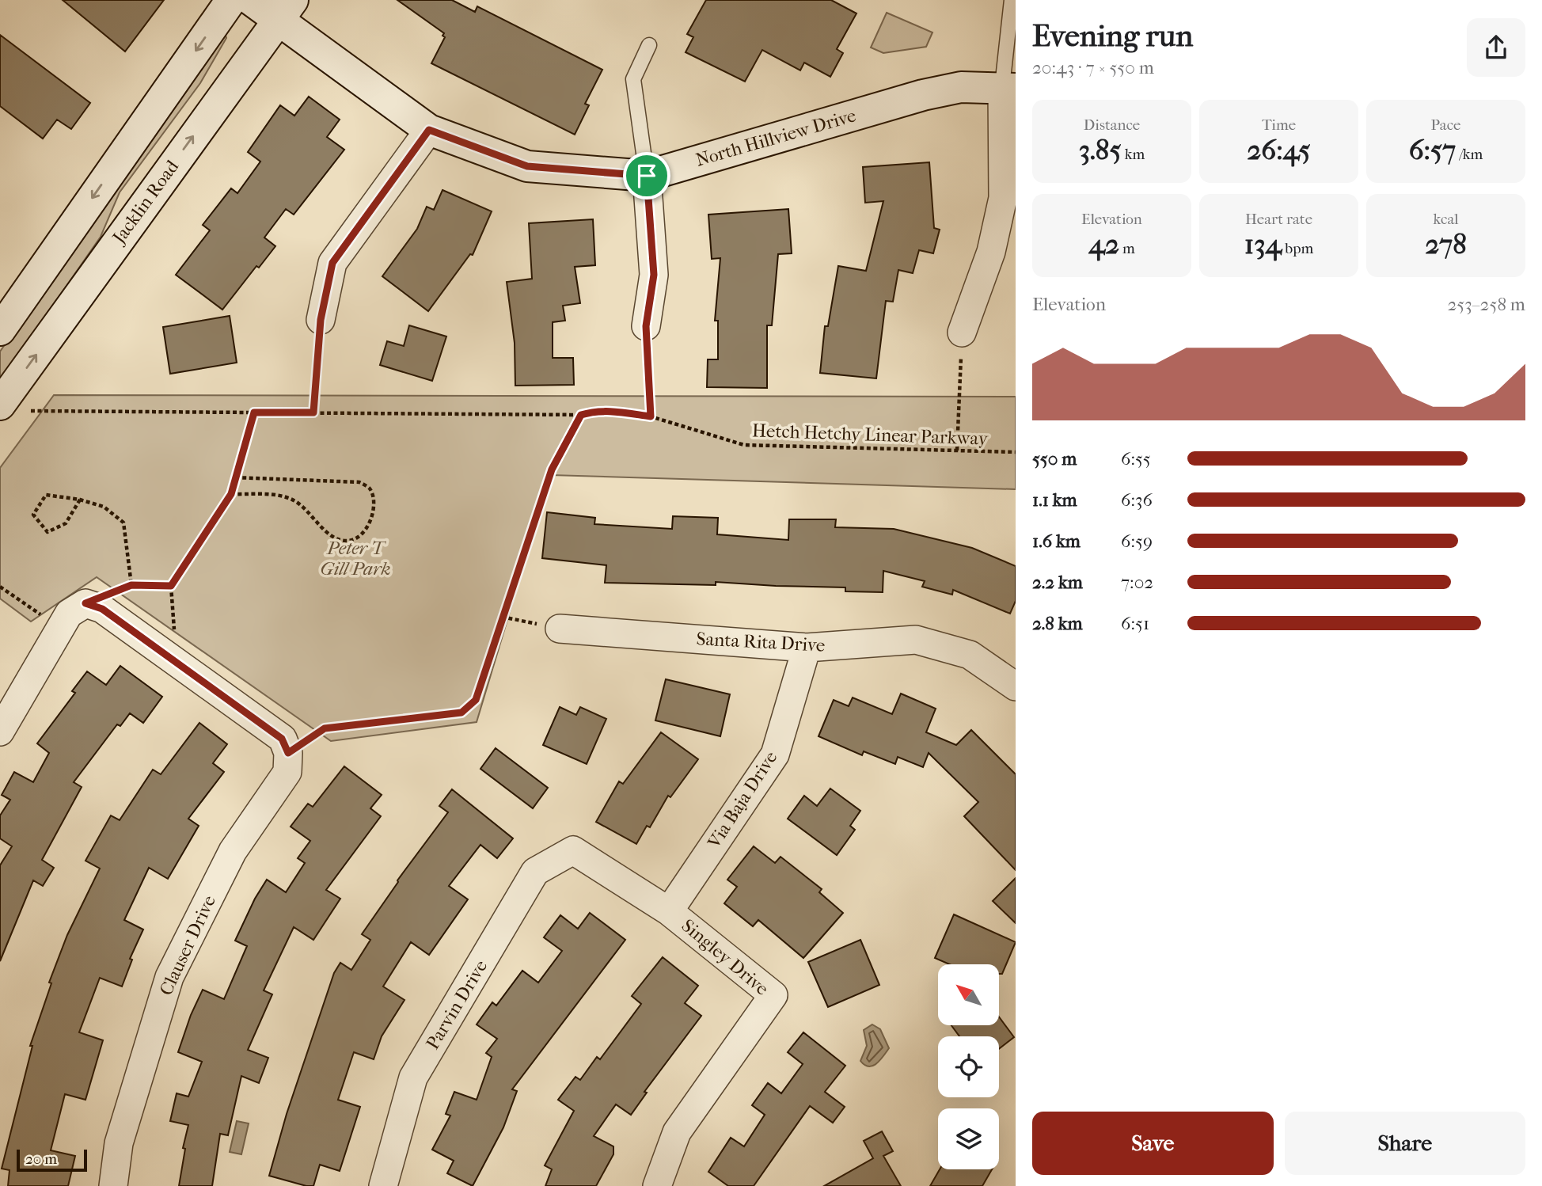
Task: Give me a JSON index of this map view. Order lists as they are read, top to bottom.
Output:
{
  "streets": {
    "main road": ["North Hillview Drive", "Jacklin Road"],
    "street": [
      "Santa Rita Drive",
      "Via Baja Drive",
      "Clauser Drive",
      "Singley Drive",
      "Parvin Drive"
    ],
    "path": ["Hetch Hetchy Linear Parkway"]
  },
  "crossings": [
    ["North Hillview Drive", "Jacklin Road"],
    ["Santa Rita Drive", "Via Baja Drive"],
    ["Via Baja Drive", "Singley Drive"],
    ["Singley Drive", "Parvin Drive"]
  ],
  "parks": ["Peter T Gill Park"],
  "scale_bar": "20 m",
  "north": "top left",
  "page": {
    "heading": ["Evening run", "20:43 · 7 × 550 m"],
    "stats": [
      ["Distance", "3.85 km"],
      ["Time", "26:45"],
      ["Pace", "6:57 /km"],
      ["Elevation", "42 m"],
      ["Heart rate", "134 bpm"],
      ["kcal", "278"]
    ],
    "chart": ["Elevation", "253–258 m"],
    "list": [
      {
        "name": "550 m",
        "note": "6:55"
      },
      {
        "name": "1.1 km",
        "note": "6:36"
      },
      {
        "name": "1.6 km",
        "note": "6:59"
      },
      {
        "name": "2.2 km",
        "note": "7:02"
      },
      {
        "name": "2.8 km",
        "note": "6:51"
      }
    ],
    "buttons": ["Save", "Share"],
    "scale": "20 m"
  }
}
